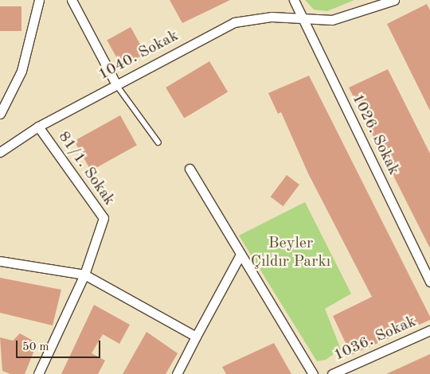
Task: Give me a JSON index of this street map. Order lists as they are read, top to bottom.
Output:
{
  "streets": {
    "street": [
      "1040. Sokak",
      "1026. Sokak",
      "81/1. Sokak",
      "1036. Sokak"
    ]
  },
  "crossings": [
    ["1040. Sokak", "1026. Sokak"],
    ["1040. Sokak", "81/1. Sokak"]
  ],
  "parks": ["Beyler Çıldır Parkı"],
  "scale_bar": "50 m"
}
